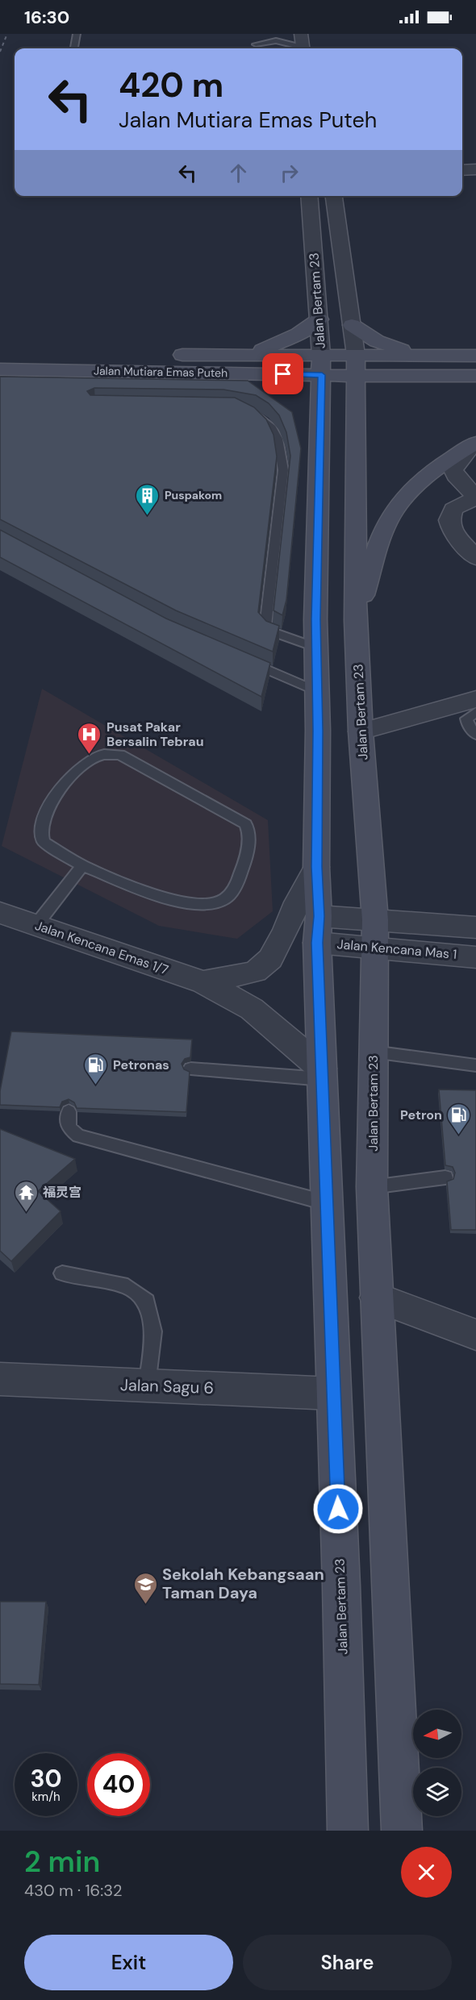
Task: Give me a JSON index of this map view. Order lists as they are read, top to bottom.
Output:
{
  "streets": {
    "street": [
      "Jalan Bertam 23",
      "Jalan Mutiara Emas Puteh",
      "Jalan Kencana Emas 1/7",
      "Jalan Kencana Mas 1",
      "Jalan Sagu 6"
    ]
  },
  "crossings": [
    ["Jalan Bertam 23", "Jalan Mutiara Emas Puteh"],
    ["Jalan Bertam 23", "Jalan Kencana Emas 1/7"],
    ["Jalan Bertam 23", "Jalan Kencana Mas 1"],
    ["Jalan Bertam 23", "Jalan Sagu 6"]
  ],
  "places": {
    "building": ["Puspakom"],
    "hospital": ["Pusat Pakar Bersalin Tebrau"],
    "fuel station": ["Petronas", "Petron"],
    "temple": ["福灵宫"],
    "school or university": ["Sekolah Kebangsaan Taman Daya"]
  },
  "north": "left",
  "page": {
    "status": "16:30",
    "turn": ["420 m", "Jalan Mutiara Emas Puteh"],
    "speed": "30 km/h",
    "limit": "40",
    "heading": ["2 min", "430 m · 16:32"],
    "buttons": ["Exit", "Share"]
  }
}
